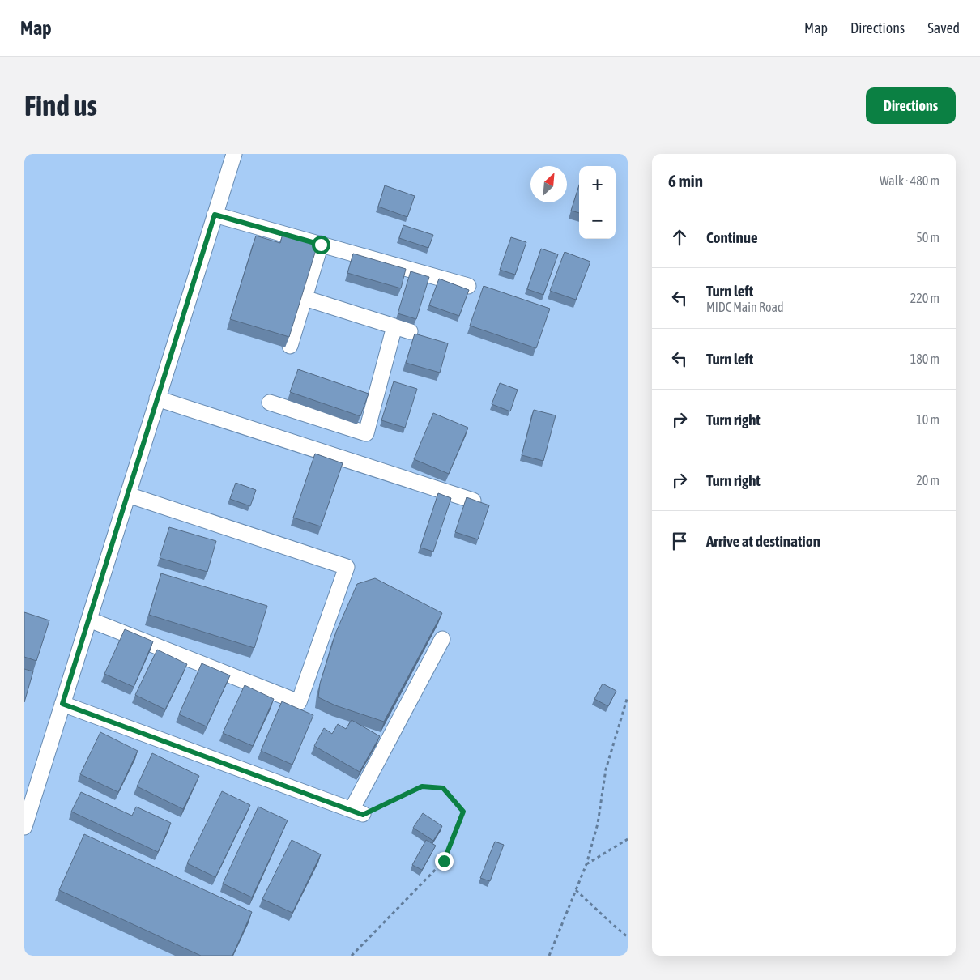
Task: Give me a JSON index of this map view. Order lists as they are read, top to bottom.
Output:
{
  "north": "top right",
  "page": {
    "header": "Map",
    "nav": ["Map", "Directions", "Saved"],
    "buttons": "Directions",
    "title": "Find us",
    "heading": ["6 min", "Walk · 480 m"],
    "map_buttons": ["+", "−"],
    "list": [
      ["Continue", "50 m"],
      ["Turn left", "MIDC Main Road", "220 m"],
      ["Turn left", "180 m"],
      ["Turn right", "10 m"],
      ["Turn right", "20 m"],
      "Arrive at destination"
    ]
  }
}
